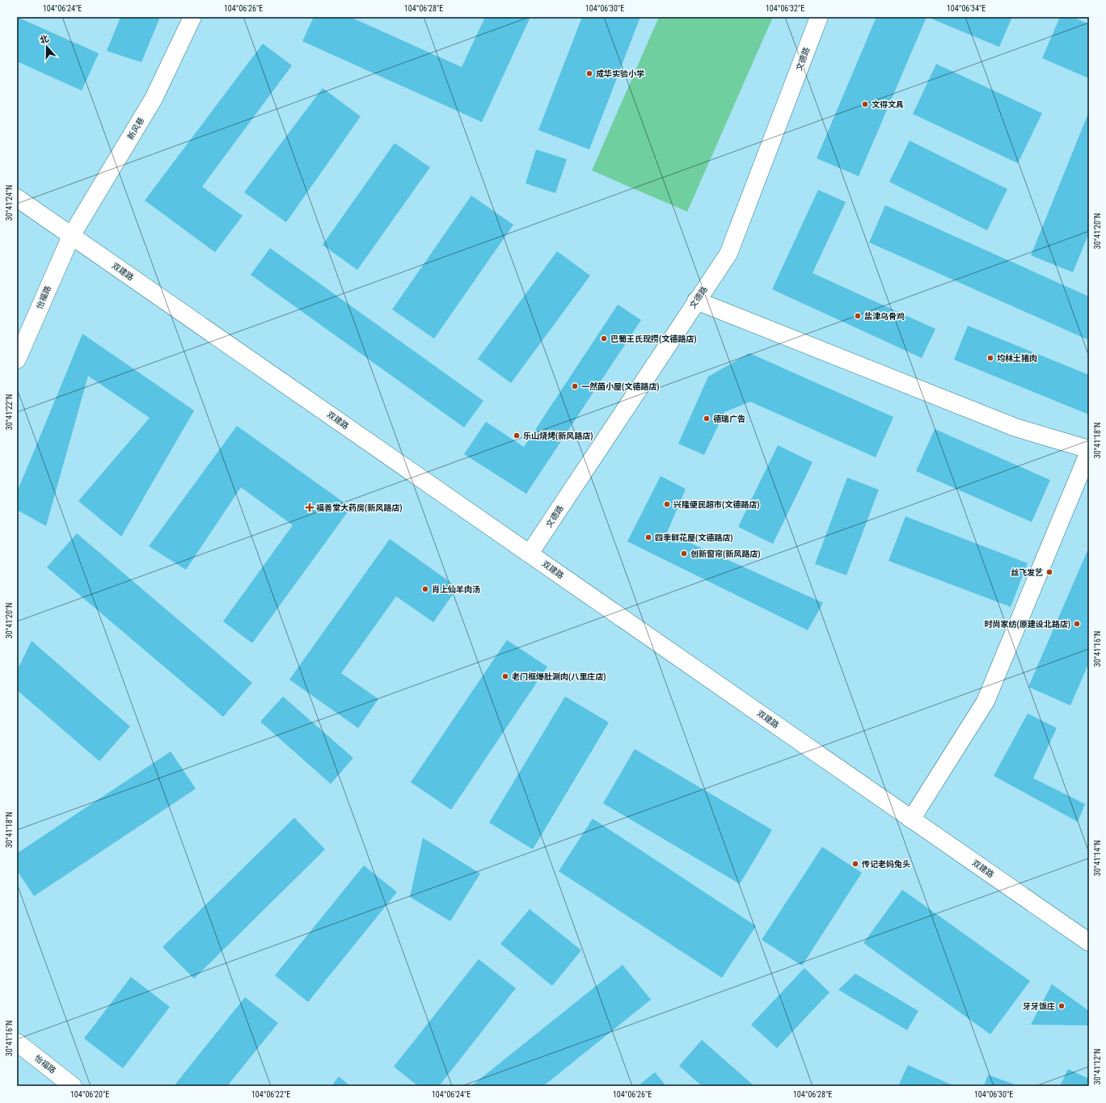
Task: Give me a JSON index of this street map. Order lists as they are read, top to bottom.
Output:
{
  "streets": {
    "street": [
      "文德路",
      "新风巷",
      "双建路",
      "怡福路"
    ]
  },
  "crossings": [
    ["文德路", "双建路"],
    ["新风巷", "双建路"],
    ["新风巷", "怡福路"],
    ["双建路", "怡福路"]
  ],
  "places": {
    "other": [
      "成华实验小学",
      "文得文具",
      "盐津乌骨鸡",
      "巴蜀王氏现捞(文德路店)",
      "均林土猪肉",
      "一然菌小屋(文德路店)",
      "德瑞广告",
      "乐山烧烤(新风路店)",
      "兴隆便民超市(文德路店)",
      "四季鲜花屋(文德路店)",
      "创新窗帘(新风路店)",
      "丝飞发艺",
      "肖上仙羊肉汤",
      "时尚家纺(原建设北路店)",
      "老门框爆肚涮肉(八里庄店)",
      "传记老妈兔头",
      "牙牙饭庄"
    ],
    "health": ["福善堂大药房(新风路店)"]
  },
  "north": "top",
  "coordinates": [
    "104°06'24\"E",
    "104°06'26\"E",
    "104°06'28\"E",
    "104°06'30\"E",
    "104°06'32\"E",
    "104°06'34\"E",
    "30°41'24\"N",
    "30°41'20\"N",
    "30°41'22\"N",
    "30°41'18\"N",
    "30°41'16\"N",
    "30°41'14\"N",
    "30°41'12\"N",
    "104°06'20\"E",
    "104°06'22\"E"
  ]
}
